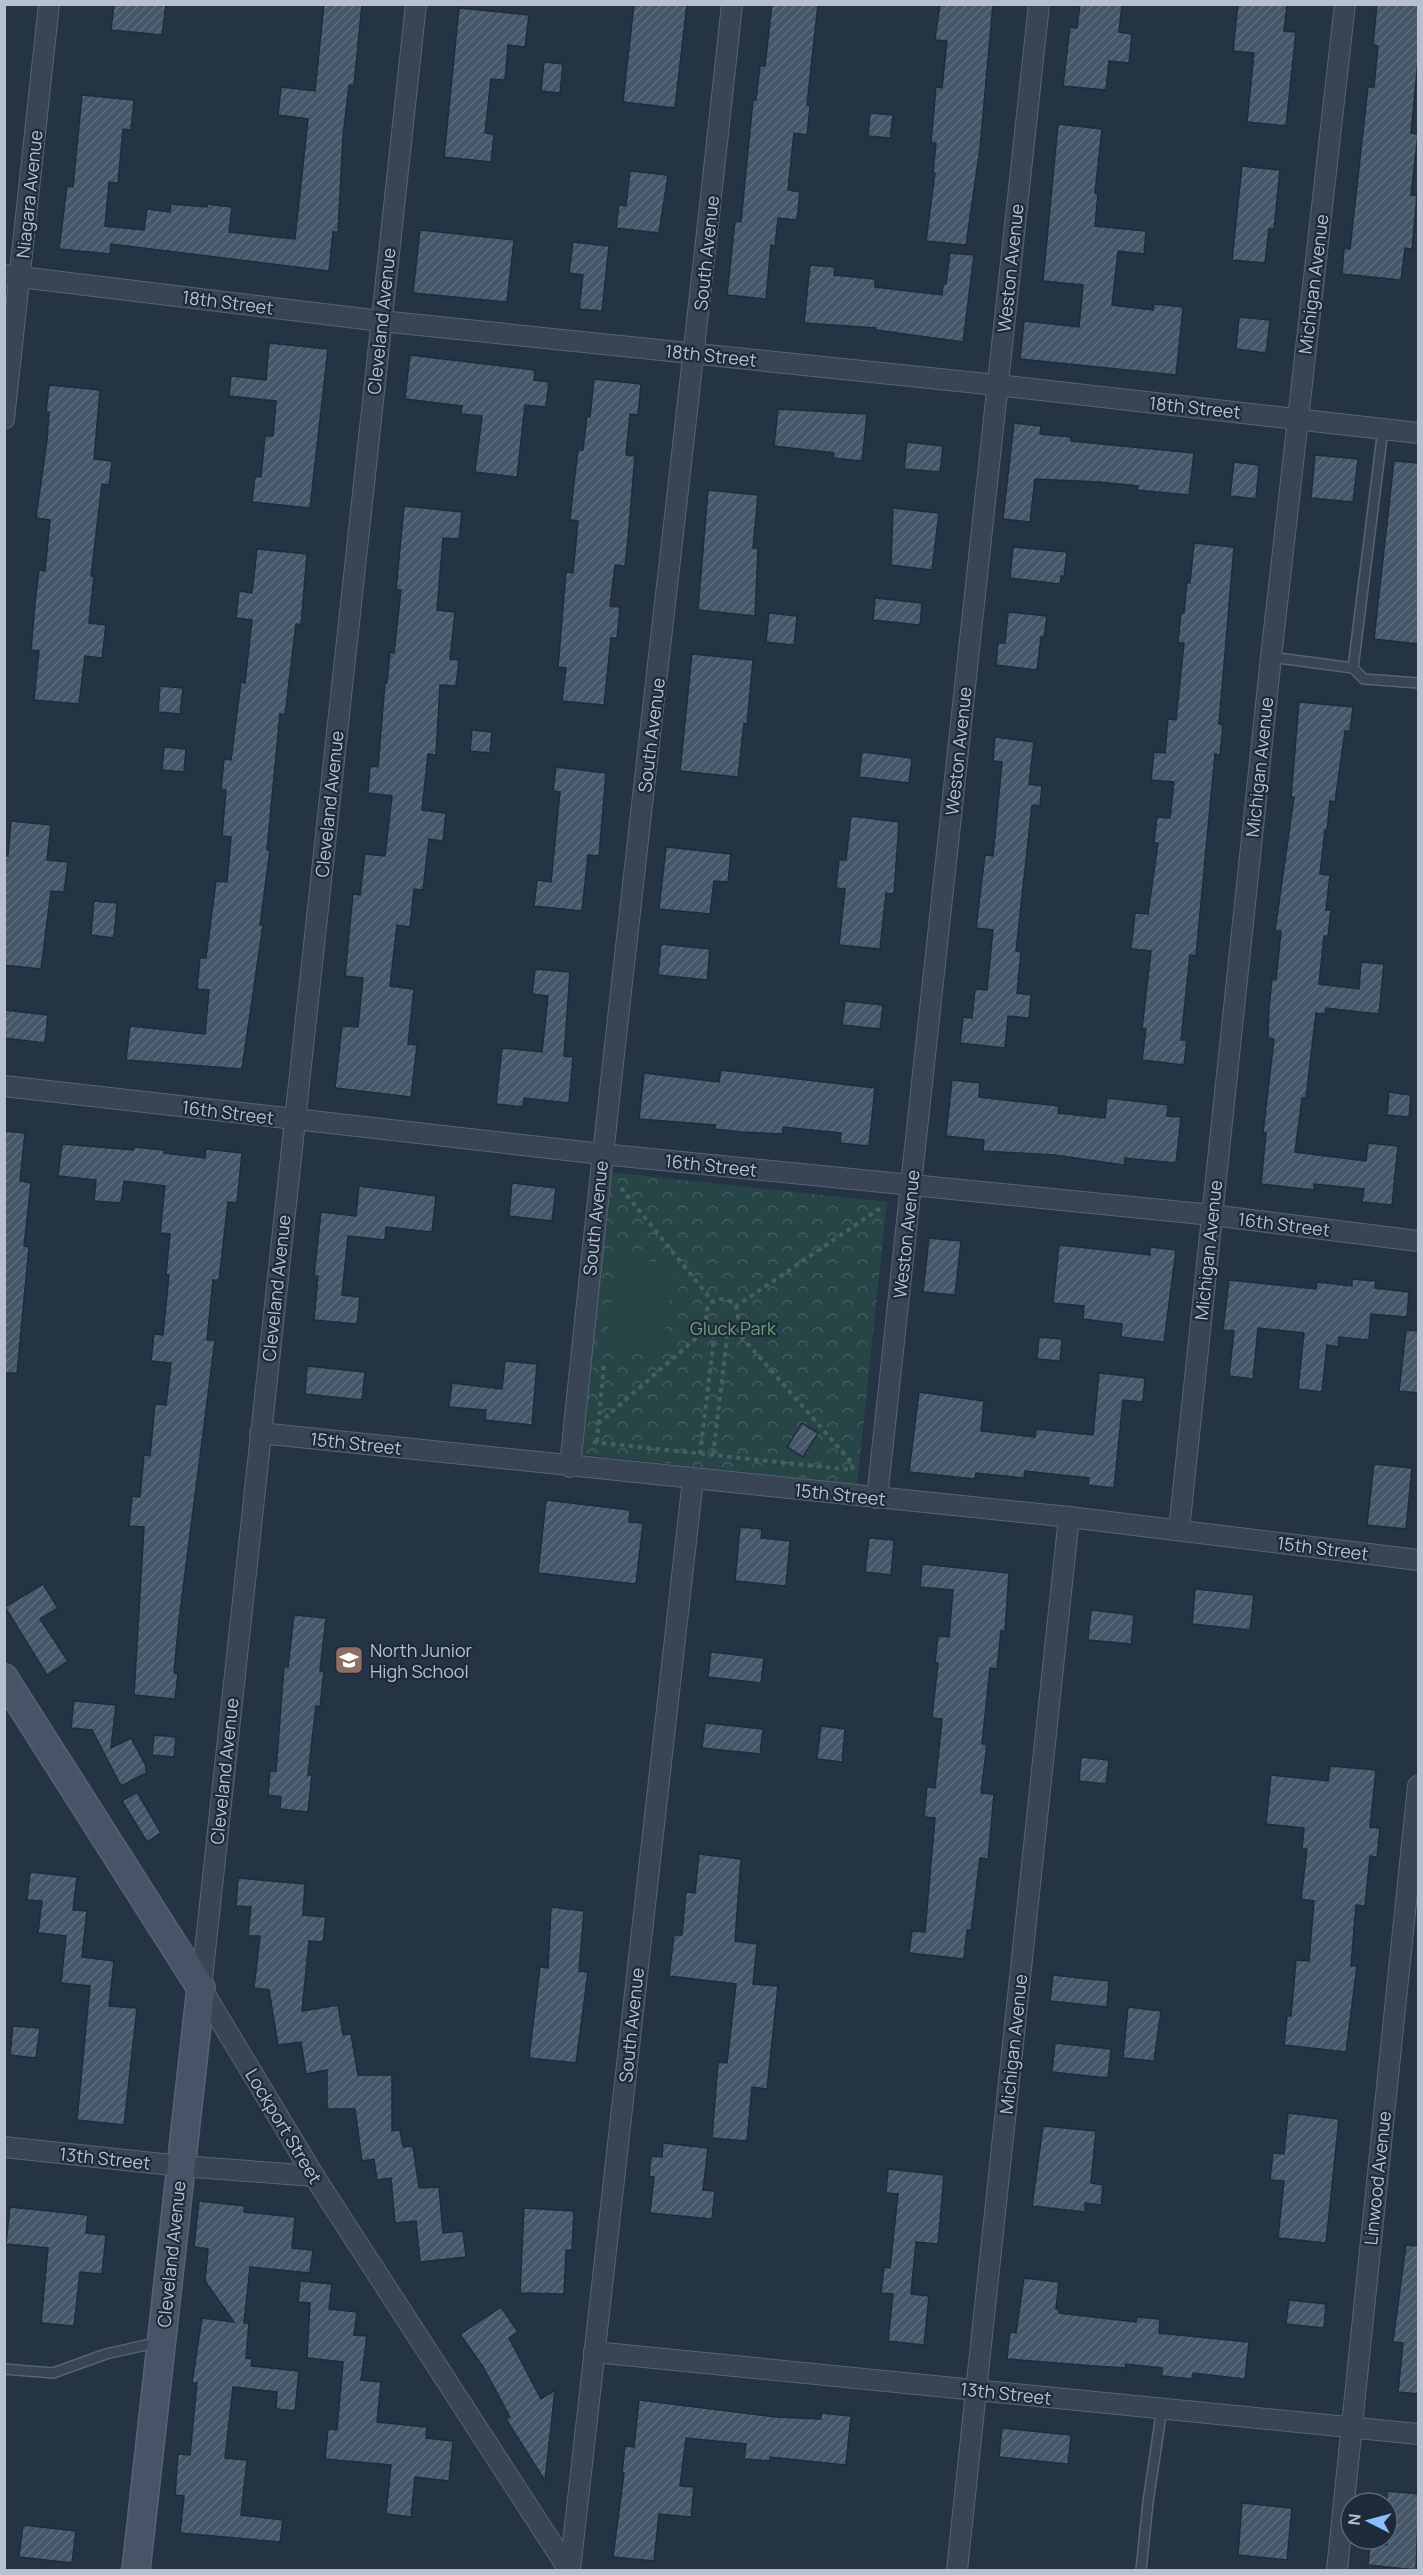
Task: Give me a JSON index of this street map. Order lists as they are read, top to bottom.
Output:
{
  "streets": {
    "main road": ["Cleveland Avenue", "Lockport Street"],
    "street": [
      "Niagara Avenue",
      "South Avenue",
      "Weston Avenue",
      "Michigan Avenue",
      "18th Street",
      "16th Street",
      "15th Street",
      "13th Street",
      "Linwood Avenue"
    ]
  },
  "crossings": [
    ["Niagara Avenue", "18th Street"],
    ["South Avenue", "18th Street"],
    ["South Avenue", "16th Street"],
    ["South Avenue", "15th Street"],
    ["South Avenue", "Lockport Street"],
    ["South Avenue", "13th Street"],
    ["Weston Avenue", "18th Street"],
    ["Weston Avenue", "16th Street"],
    ["Weston Avenue", "15th Street"],
    ["Michigan Avenue", "18th Street"],
    ["Michigan Avenue", "16th Street"],
    ["Michigan Avenue", "15th Street"],
    ["Michigan Avenue", "13th Street"],
    ["18th Street", "Cleveland Avenue"],
    ["Cleveland Avenue", "16th Street"],
    ["Cleveland Avenue", "15th Street"],
    ["Cleveland Avenue", "Lockport Street"],
    ["Cleveland Avenue", "13th Street"],
    ["Lockport Street", "13th Street"],
    ["13th Street", "Linwood Avenue"]
  ],
  "parks": ["Gluck Park"],
  "places": {
    "school or university": ["North Junior High School"]
  },
  "north": "left"
}
